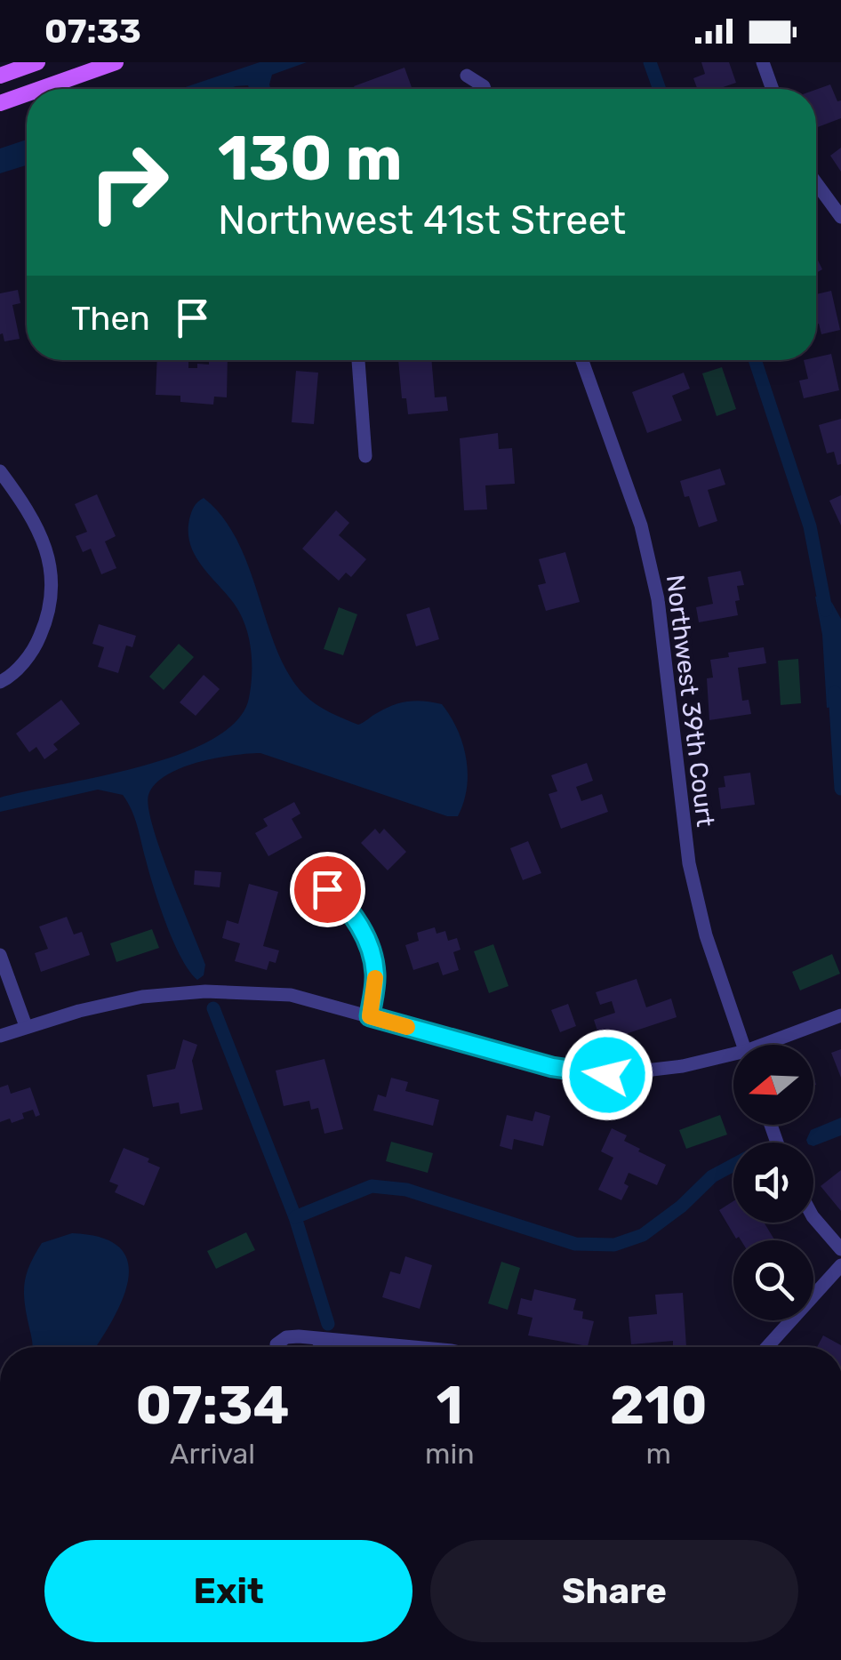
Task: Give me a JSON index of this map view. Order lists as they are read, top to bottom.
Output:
{
  "streets": {
    "street": ["Northwest 39th Court"]
  },
  "north": "left",
  "page": {
    "status": "07:33",
    "turn": ["130 m", "Northwest 41st Street"],
    "then": "Then",
    "eta": [
      "07:34",
      "Arrival",
      "1",
      "min",
      "210",
      "m"
    ],
    "buttons": ["Exit", "Share"]
  }
}
